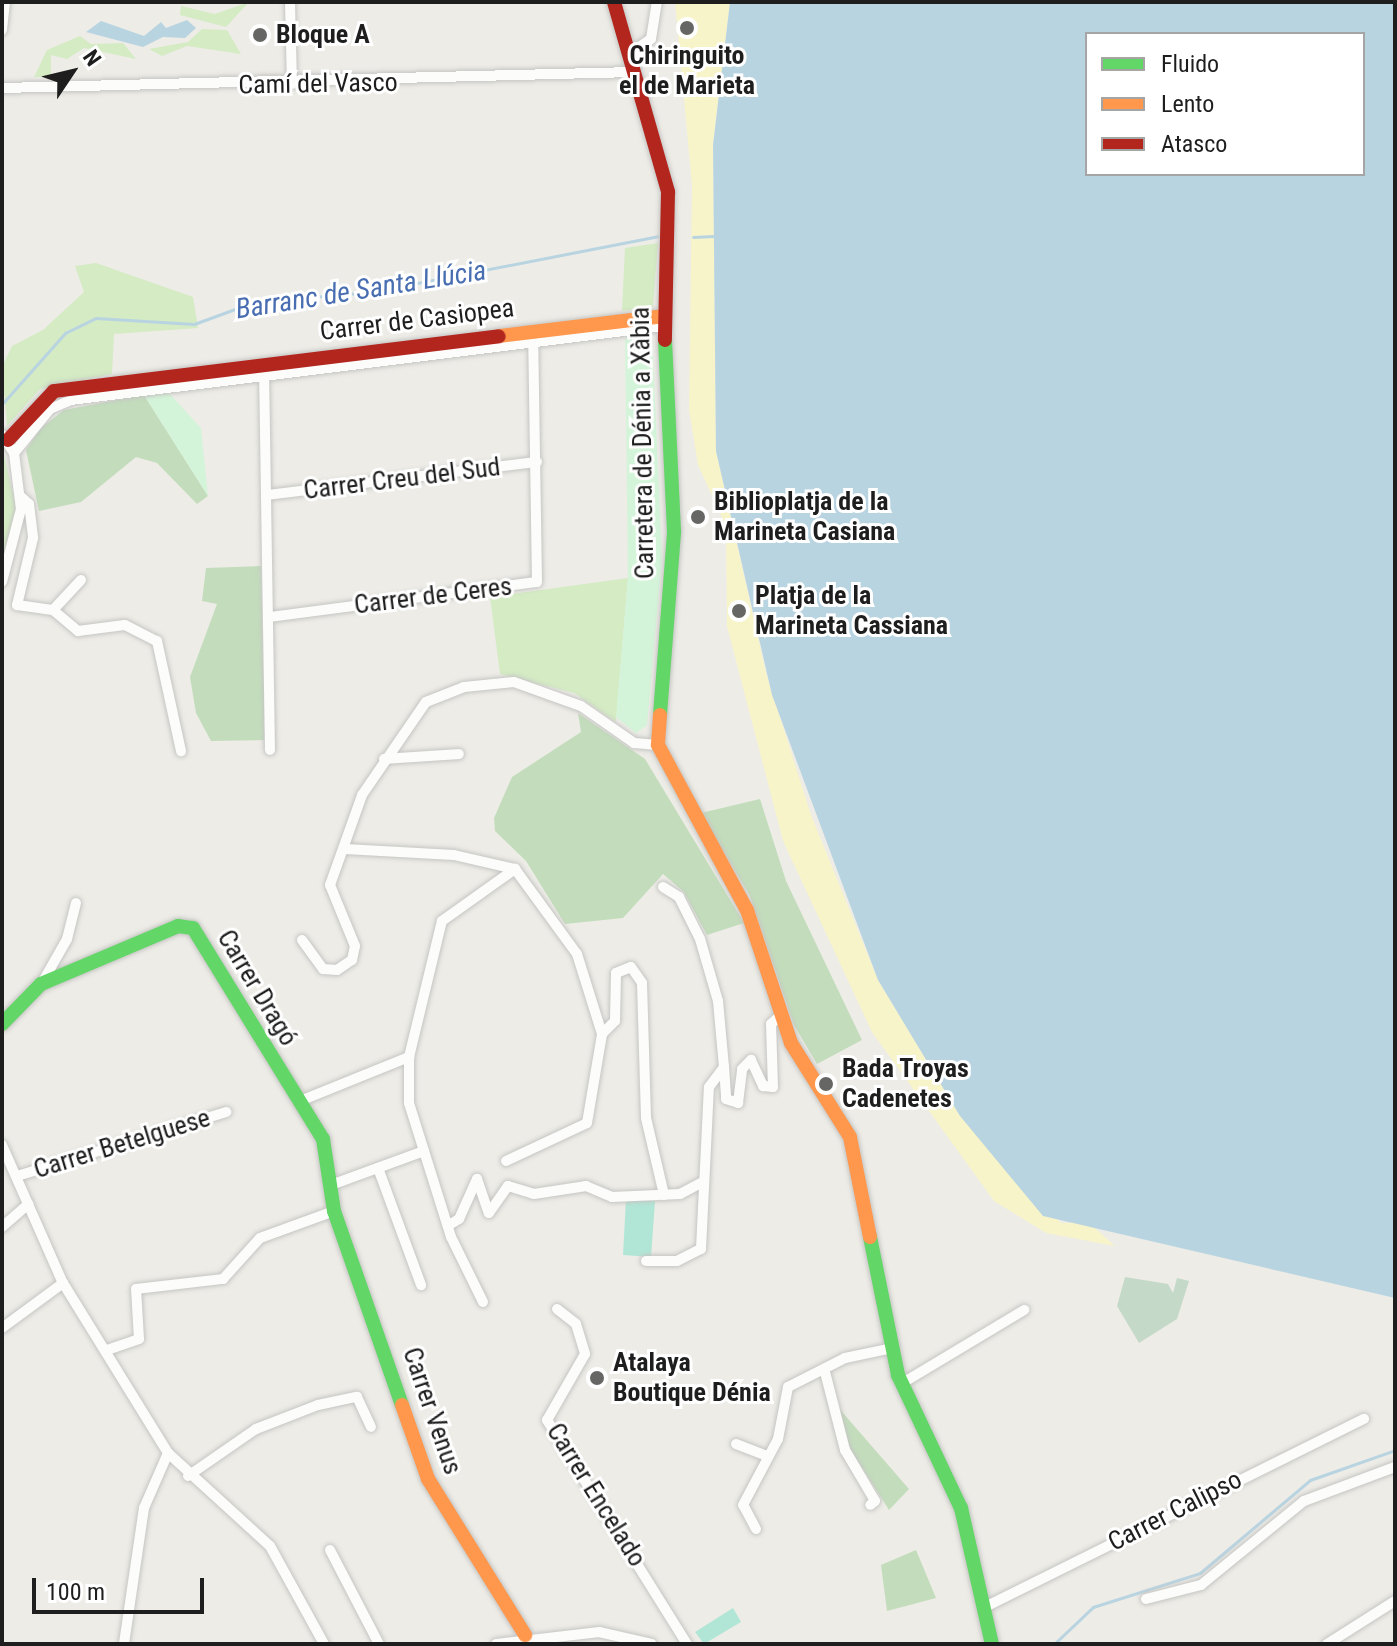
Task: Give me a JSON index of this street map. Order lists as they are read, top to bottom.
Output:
{
  "streets": {
    "street": [
      "Camí del Vasco",
      "Carrer de Casiopea",
      "Carretera de Dénia a Xàbia",
      "Carrer Creu del Sud",
      "Carrer de Ceres",
      "Carrer Dragó",
      "Carrer Betelguese",
      "Carrer Venus",
      "Carrer Encelado",
      "Carrer Calipso"
    ]
  },
  "crossings": [
    ["Camí del Vasco", "Carretera de Dénia a Xàbia"],
    ["Carrer de Casiopea", "Carretera de Dénia a Xàbia"],
    ["Carrer de Casiopea", "Carrer de Ceres"],
    ["Carrer Creu del Sud", "Carrer de Ceres"],
    ["Carrer Dragó", "Carrer Venus"]
  ],
  "water": ["Barranc de Santa Llúcia"],
  "places": [
    "Chiringuito el de Marieta",
    "Bloque A",
    "Biblioplatja de la Marineta Casiana",
    "Platja de la Marineta Cassiana",
    "Bada Troyas Cadenetes",
    "Atalaya Boutique Dénia"
  ],
  "legend": ["Fluido", "Lento", "Atasco"],
  "scale_bar": "100 m",
  "north": "top right"
}
